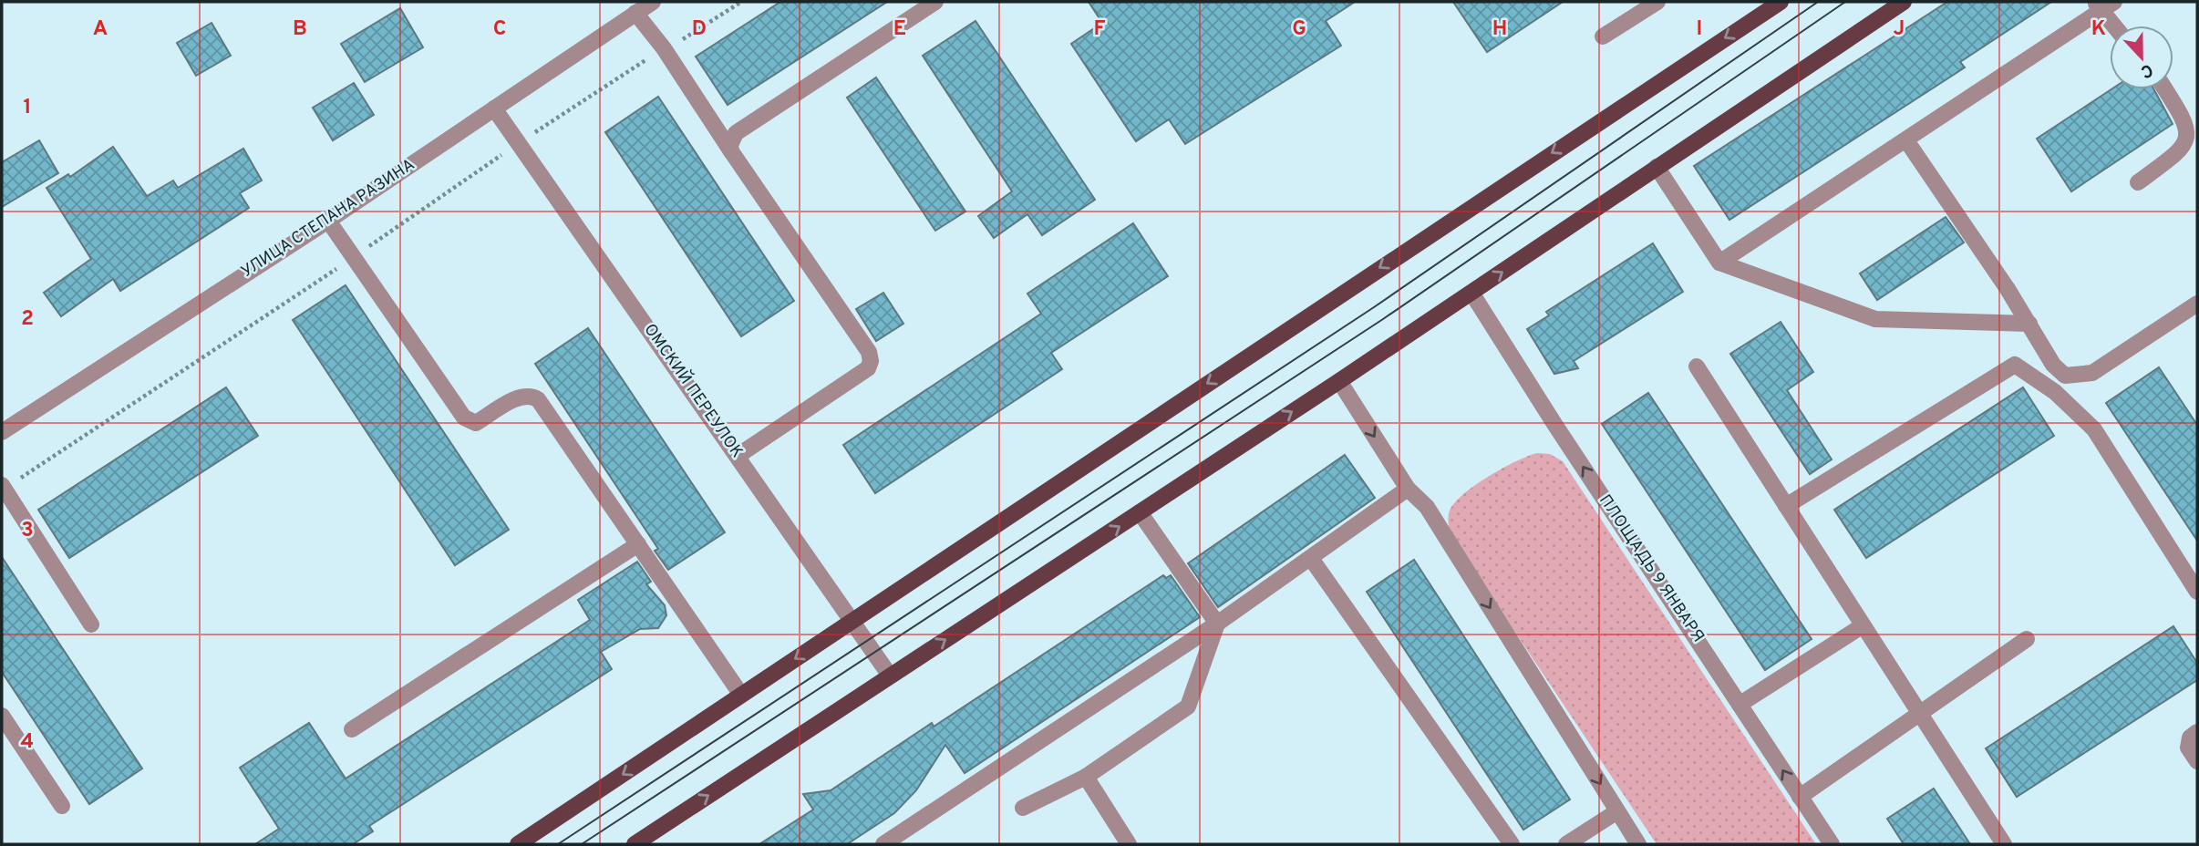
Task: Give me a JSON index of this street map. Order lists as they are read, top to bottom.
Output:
{
  "streets": {
    "street": ["УЛИЦА СТЕПАНА РАЗИНА", "ОМСКИЙ ПЕРЕУЛОК", "ПЛОЩАДЬ 9 ЯНВАРЯ"]
  },
  "crossings": [
    ["УЛИЦА СТЕПАНА РАЗИНА", "ОМСКИЙ ПЕРЕУЛОК"]
  ],
  "one_way": ["ПЛОЩАДЬ 9 ЯНВАРЯ"],
  "north": "bottom",
  "grid": {
    "columns": [
      "A",
      "B",
      "C",
      "D",
      "E",
      "F",
      "G",
      "H",
      "I",
      "J",
      "K"
    ],
    "rows": [
      "1",
      "2",
      "3",
      "4"
    ]
  }
}
